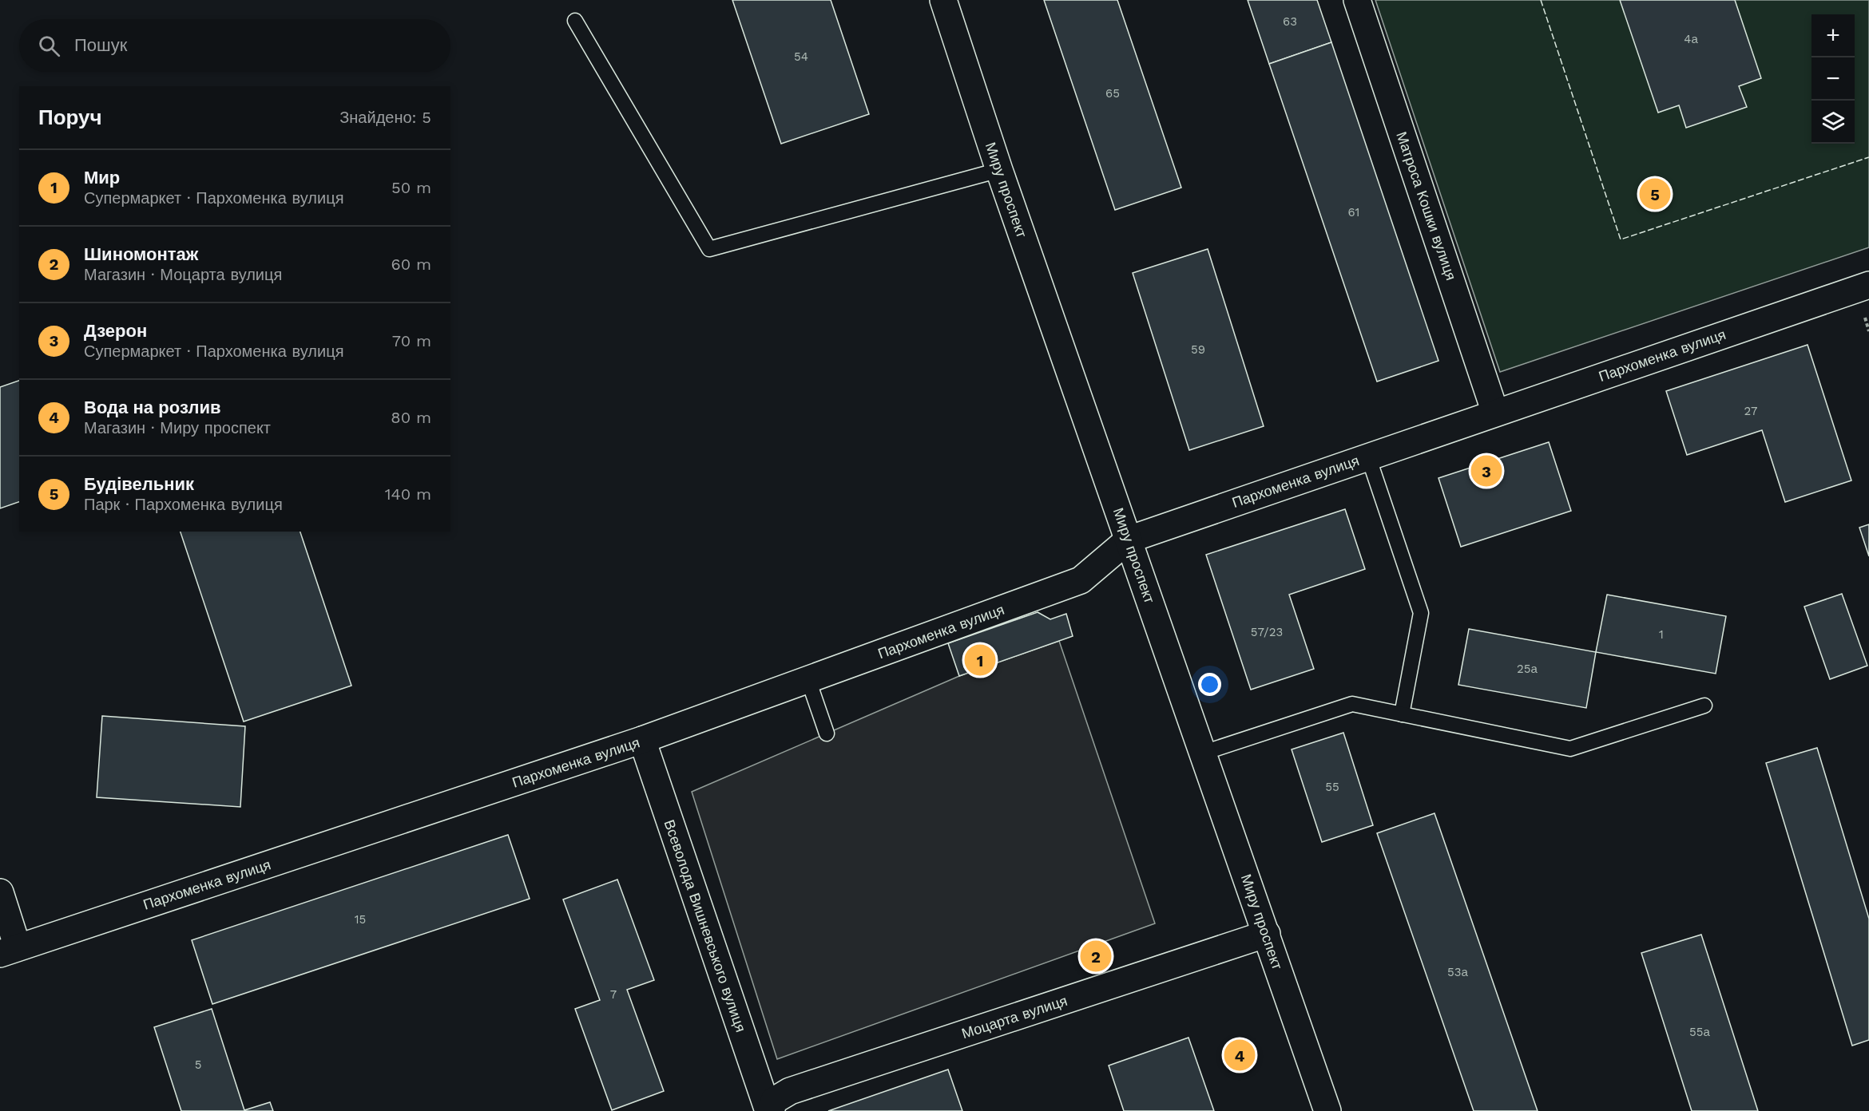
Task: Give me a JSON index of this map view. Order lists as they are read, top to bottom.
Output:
{
  "streets": {
    "street": [
      "Миру проспект",
      "Матроса Кошки вулиця",
      "Пархоменка вулиця",
      "Всеволода Вишневського вулиця",
      "Моцарта вулиця"
    ]
  },
  "crossings": [
    ["Миру проспект", "Пархоменка вулиця"],
    ["Миру проспект", "Моцарта вулиця"],
    ["Матроса Кошки вулиця", "Пархоменка вулиця"],
    ["Пархоменка вулиця", "Всеволода Вишневського вулиця"],
    ["Всеволода Вишневського вулиця", "Моцарта вулиця"]
  ],
  "house_numbers": [
    "63",
    "4а",
    "54",
    "65",
    "61",
    "59",
    "27",
    "57/23",
    "1",
    "25а",
    "55",
    "15",
    "53а",
    "7",
    "55а",
    "5"
  ],
  "page": {
    "map_buttons": ["+", "−"],
    "search": "Пошук",
    "heading": ["Поруч", "Знайдено: 5"],
    "list": [
      {
        "mark": "1",
        "name": "Мир",
        "note": "Супермаркет · Пархоменка вулиця",
        "value": "50 m"
      },
      {
        "mark": "2",
        "name": "Шиномонтаж",
        "note": "Магазин · Моцарта вулиця",
        "value": "60 m"
      },
      {
        "mark": "3",
        "name": "Дзерон",
        "note": "Супермаркет · Пархоменка вулиця",
        "value": "70 m"
      },
      {
        "mark": "4",
        "name": "Вода на розлив",
        "note": "Магазин · Миру проспект",
        "value": "80 m"
      },
      {
        "mark": "5",
        "name": "Будівельник",
        "note": "Парк · Пархоменка вулиця",
        "value": "140 m"
      }
    ],
    "pins": [
      "5",
      "3",
      "1",
      "2",
      "4"
    ]
  }
}
